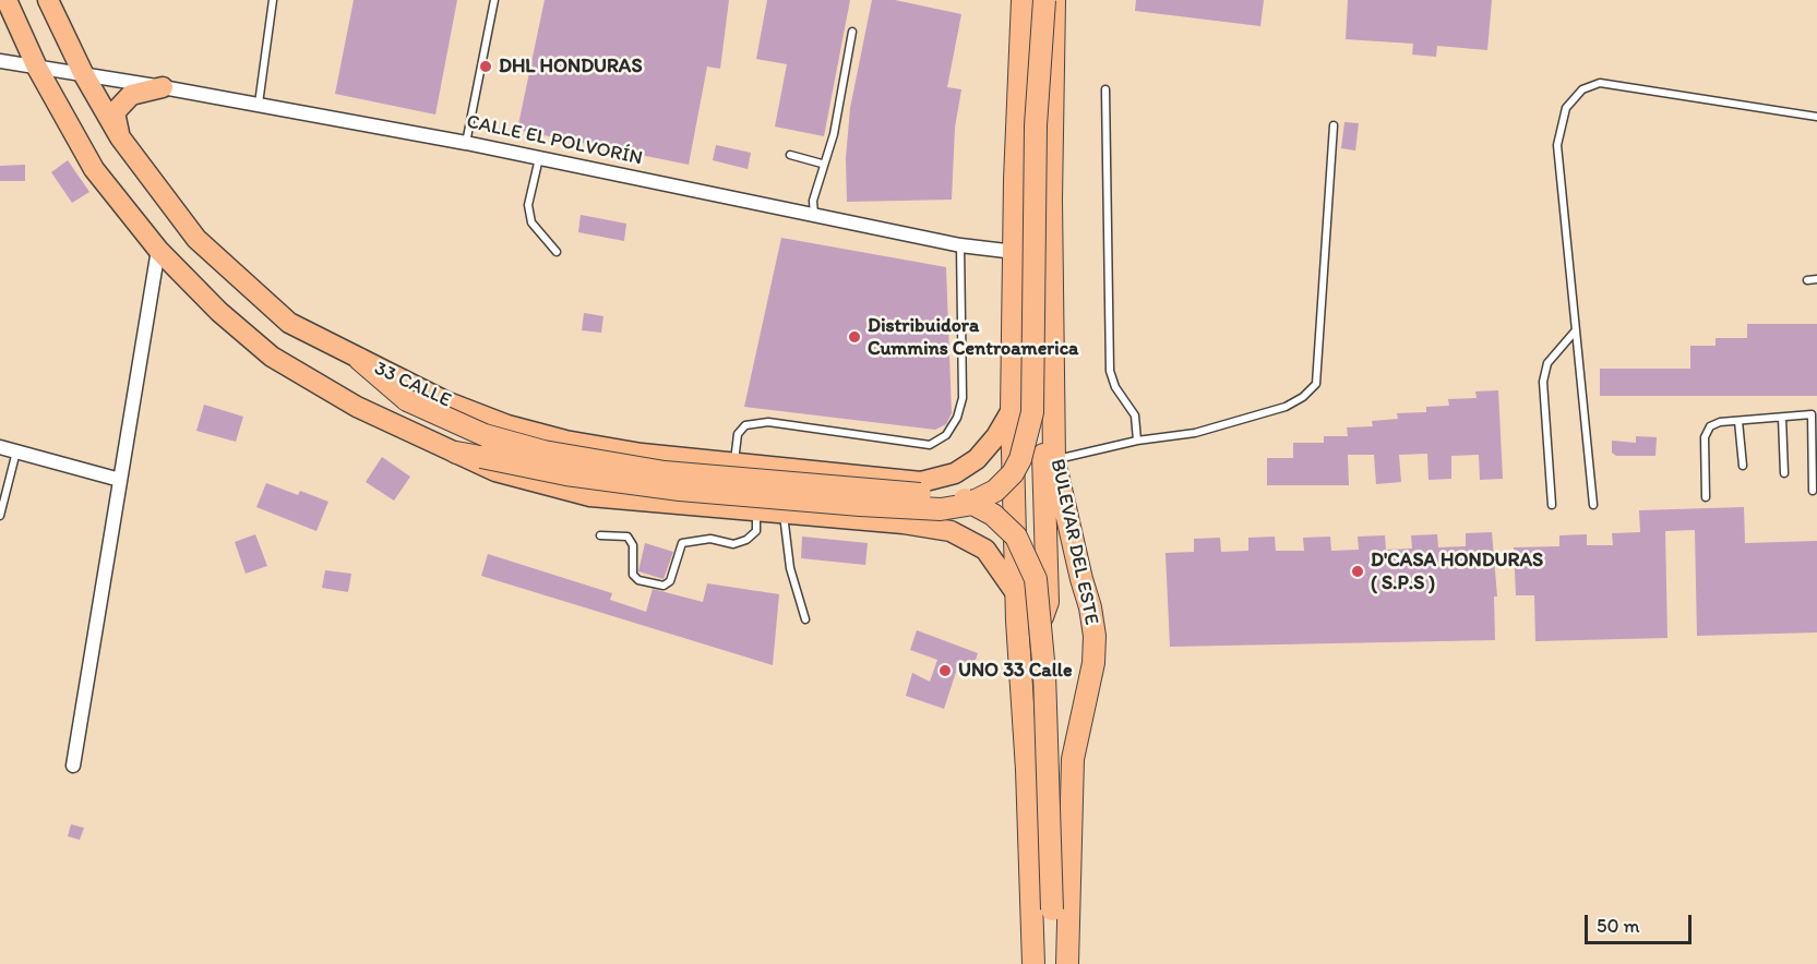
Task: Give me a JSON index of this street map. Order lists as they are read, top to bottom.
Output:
{
  "streets": {
    "highway": ["BULEVAR DEL ESTE"],
    "main road": ["33 CALLE"],
    "street": ["CALLE EL POLVORÍN"]
  },
  "crossings": [
    ["CALLE EL POLVORÍN", "33 CALLE"]
  ],
  "places": [
    "DHL HONDURAS",
    "Distribuidora Cummins Centroamerica",
    "D'CASA HONDURAS ( S.P.S )",
    "UNO 33 Calle"
  ],
  "scale_bar": "50 m"
}
